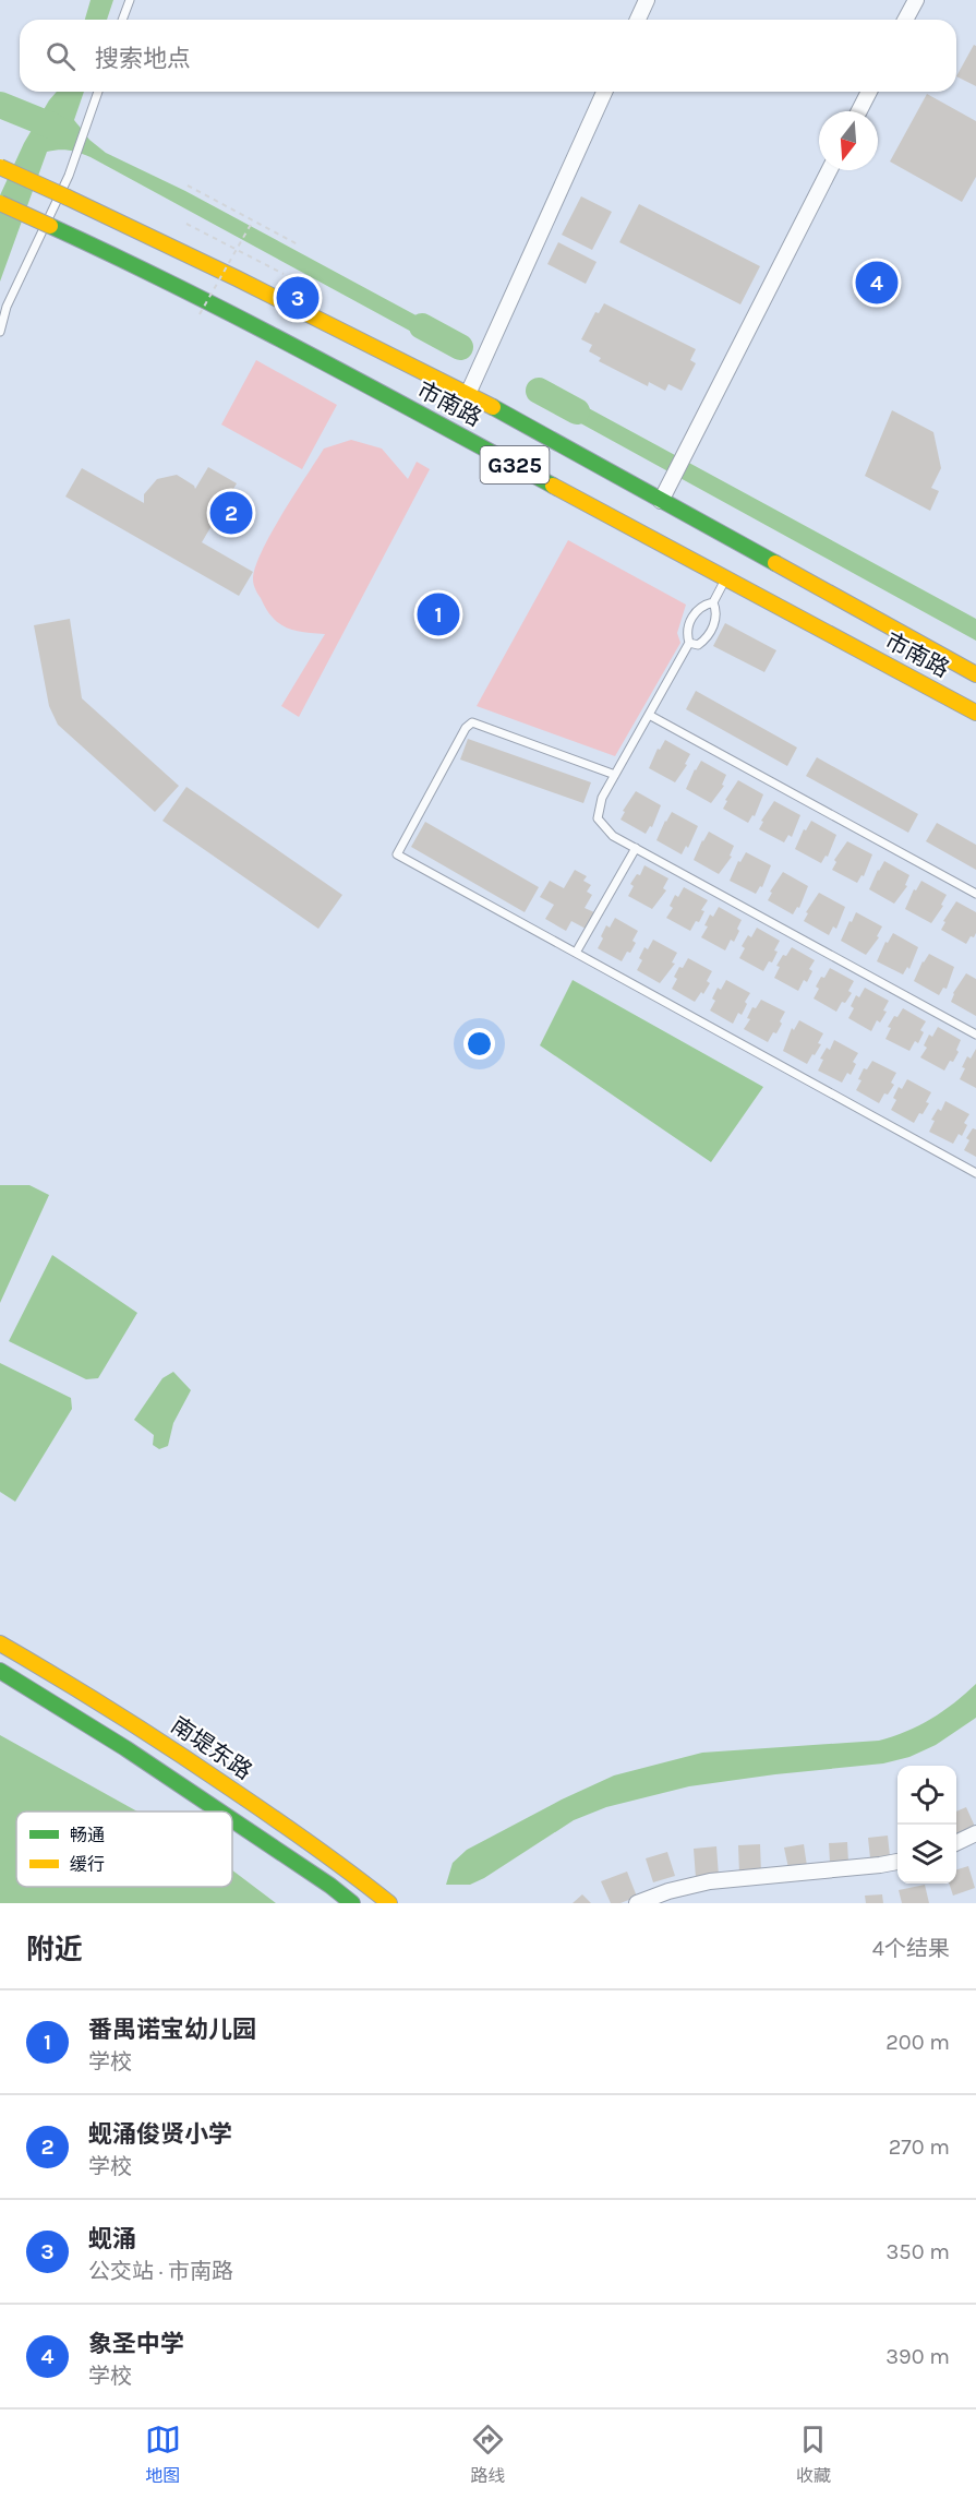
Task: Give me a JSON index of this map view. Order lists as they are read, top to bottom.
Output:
{
  "streets": {
    "main road": ["市南路", "G325", "南堤东路"]
  },
  "legend": ["畅通", "缓行"],
  "north": "bottom",
  "page": {
    "search": "搜索地点",
    "pins": [
      "4",
      "3",
      "2",
      "1"
    ],
    "heading": ["附近", "4个结果"],
    "list": [
      {
        "mark": "1",
        "name": "番禺诺宝幼儿园",
        "note": "学校",
        "value": "200 m"
      },
      {
        "mark": "2",
        "name": "蚬涌俊贤小学",
        "note": "学校",
        "value": "270 m"
      },
      {
        "mark": "3",
        "name": "蚬涌",
        "note": "公交站 · 市南路",
        "value": "350 m"
      },
      {
        "mark": "4",
        "name": "象圣中学",
        "note": "学校",
        "value": "390 m"
      }
    ],
    "nav": ["地图", "路线", "收藏"]
  }
}
